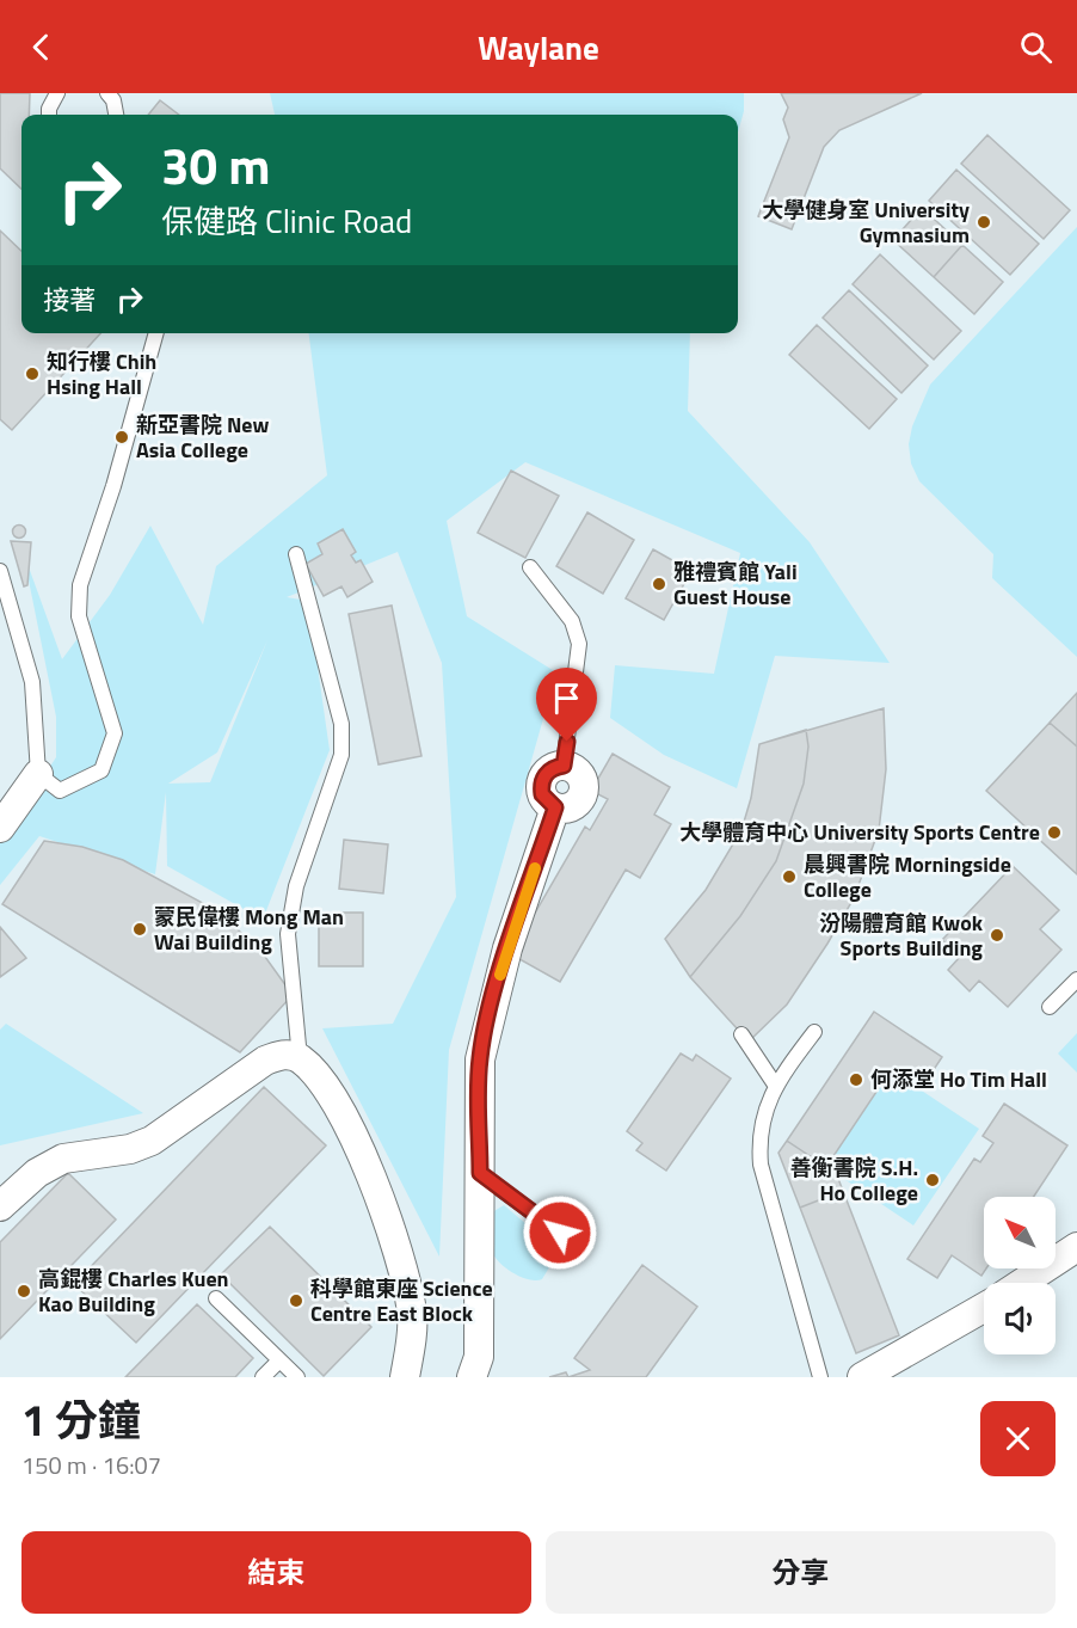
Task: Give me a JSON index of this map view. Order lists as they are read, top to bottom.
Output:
{
  "places": [
    "大學健身室 University Gymnasium",
    "知行樓 Chih Hsing Hall",
    "新亞書院 New Asia College",
    "雅禮賓館 Yali Guest House",
    "大學體育中心 University Sports Centre",
    "晨興書院 Morningside College",
    "蒙民偉樓 Mong Man Wai Building",
    "汾陽體育館 Kwok Sports Building",
    "何添堂 Ho Tim Hall",
    "善衡書院 S.H. Ho College",
    "高錕樓 Charles Kuen Kao Building",
    "科學館東座 Science Centre East Block"
  ],
  "north": "top left",
  "page": {
    "header": "Waylane",
    "turn": ["30 m", "保健路 Clinic Road"],
    "then": "接著",
    "heading": ["1 分鐘", "150 m · 16:07"],
    "buttons": ["結束", "分享"]
  }
}
